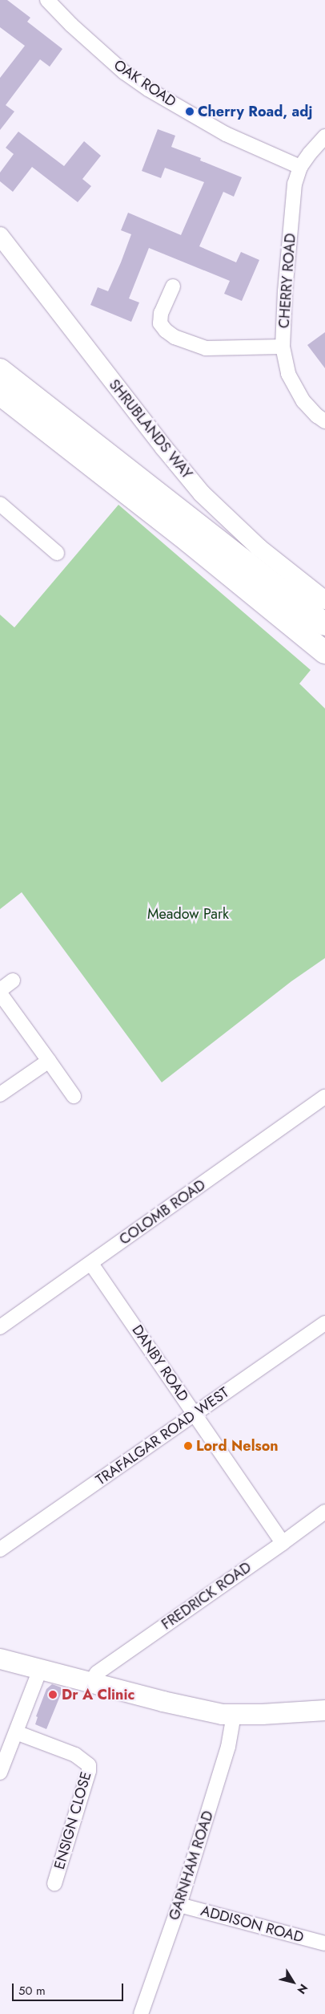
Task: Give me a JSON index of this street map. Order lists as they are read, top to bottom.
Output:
{
  "streets": {
    "street": [
      "OAK ROAD",
      "CHERRY ROAD",
      "SHRUBLANDS WAY",
      "COLOMB ROAD",
      "DANBY ROAD",
      "TRAFALGAR ROAD WEST",
      "FREDRICK ROAD",
      "ENSIGN CLOSE",
      "GARNHAM ROAD",
      "ADDISON ROAD"
    ]
  },
  "crossings": [
    ["OAK ROAD", "CHERRY ROAD"],
    ["COLOMB ROAD", "DANBY ROAD"],
    ["DANBY ROAD", "TRAFALGAR ROAD WEST"],
    ["DANBY ROAD", "FREDRICK ROAD"],
    ["GARNHAM ROAD", "ADDISON ROAD"]
  ],
  "parks": ["Meadow Park"],
  "places": ["Cherry Road, adj", "Lord Nelson", "Dr A Clinic"],
  "scale_bar": "50 m",
  "north": "bottom right"
}
